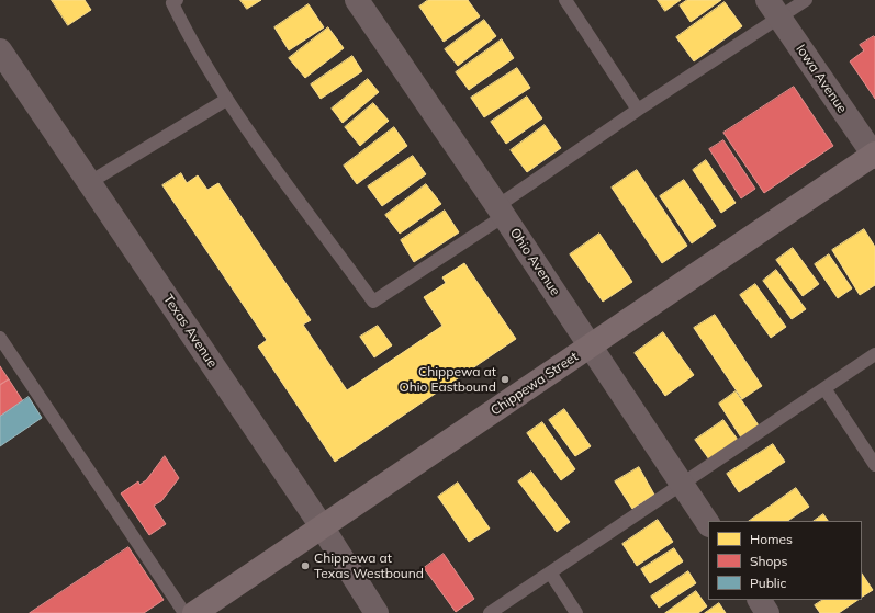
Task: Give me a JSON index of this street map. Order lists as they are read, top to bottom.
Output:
{
  "streets": {
    "main road": ["Chippewa Street"],
    "street": ["Iowa Avenue", "Ohio Avenue", "Texas Avenue"]
  },
  "crossings": [
    ["Iowa Avenue", "Chippewa Street"],
    ["Ohio Avenue", "Chippewa Street"],
    ["Texas Avenue", "Chippewa Street"]
  ],
  "places": ["Chippewa at Ohio Eastbound", "Chippewa at Texas Westbound"],
  "legend": ["Homes", "Shops", "Public"]
}
